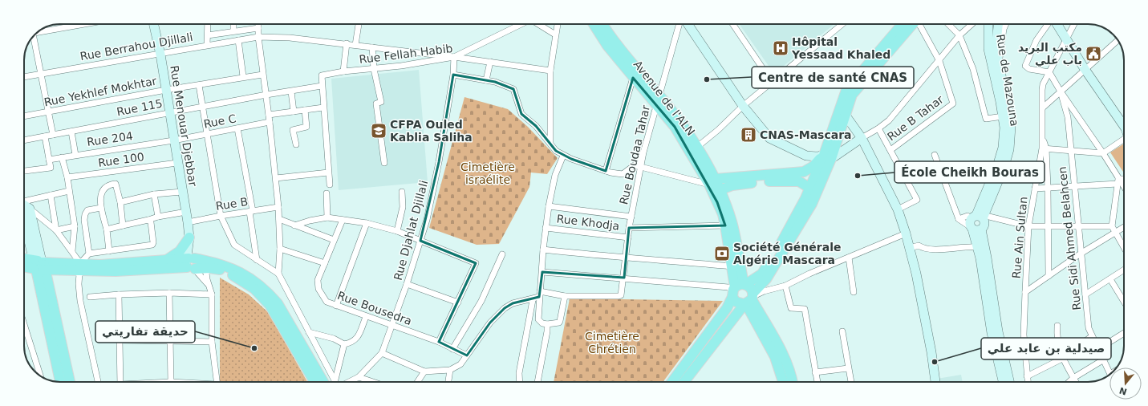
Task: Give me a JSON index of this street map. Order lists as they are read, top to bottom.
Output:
{
  "streets": {
    "main road": ["Avenue de l'ALN"],
    "street": [
      "Rue Berrahou Djillali",
      "Rue Fellah Habib",
      "Rue de Mazouna",
      "Rue Yekhlef Mokhtar",
      "Rue 115",
      "Rue B Tahar",
      "Rue C",
      "Rue Menouar Djebbar",
      "Rue 204",
      "Rue Boudaa Tahar",
      "Rue 100",
      "Rue B",
      "Rue Khodja",
      "Rue Djahlat Djillali",
      "Rue Ain Sultan",
      "Rue Sidi Ahmed Belahcen",
      "Rue Bousedra"
    ]
  },
  "crossings": [
    ["Rue Berrahou Djillali", "Rue Fellah Habib"],
    ["Rue Berrahou Djillali", "Rue Menouar Djebbar"],
    ["Rue Berrahou Djillali", "Rue Djahlat Djillali"],
    ["Rue Fellah Habib", "Rue 115"],
    ["Rue Fellah Habib", "Rue Djahlat Djillali"],
    ["Rue Yekhlef Mokhtar", "Rue Menouar Djebbar"],
    ["Avenue de l'ALN", "Rue Boudaa Tahar"],
    ["Rue 115", "Rue Menouar Djebbar"],
    ["Rue C", "Rue Menouar Djebbar"],
    ["Rue C", "Rue 204"],
    ["Rue Menouar Djebbar", "Rue 204"],
    ["Rue Menouar Djebbar", "Rue 100"],
    ["Rue Menouar Djebbar", "Rue B"],
    ["Rue Boudaa Tahar", "Rue Khodja"],
    ["Rue Djahlat Djillali", "Rue Bousedra"]
  ],
  "parks": ["Cimetière israélite", "Cimetière Chrétien"],
  "places": {
    "hospital": ["Hôpital Yessaad Khaled"],
    "public building": ["مكتب البريد باب علي"],
    "other": [
      "Centre de santé CNAS",
      "École Cheikh Bouras",
      "حديقة تفاريتي",
      "صيدلية بن عابد علي"
    ],
    "school or university": ["CFPA Ouled Kablia Saliha"],
    "building": ["CNAS-Mascara"],
    "bank": ["Société Générale Algérie Mascara"]
  },
  "north": "bottom"
}
